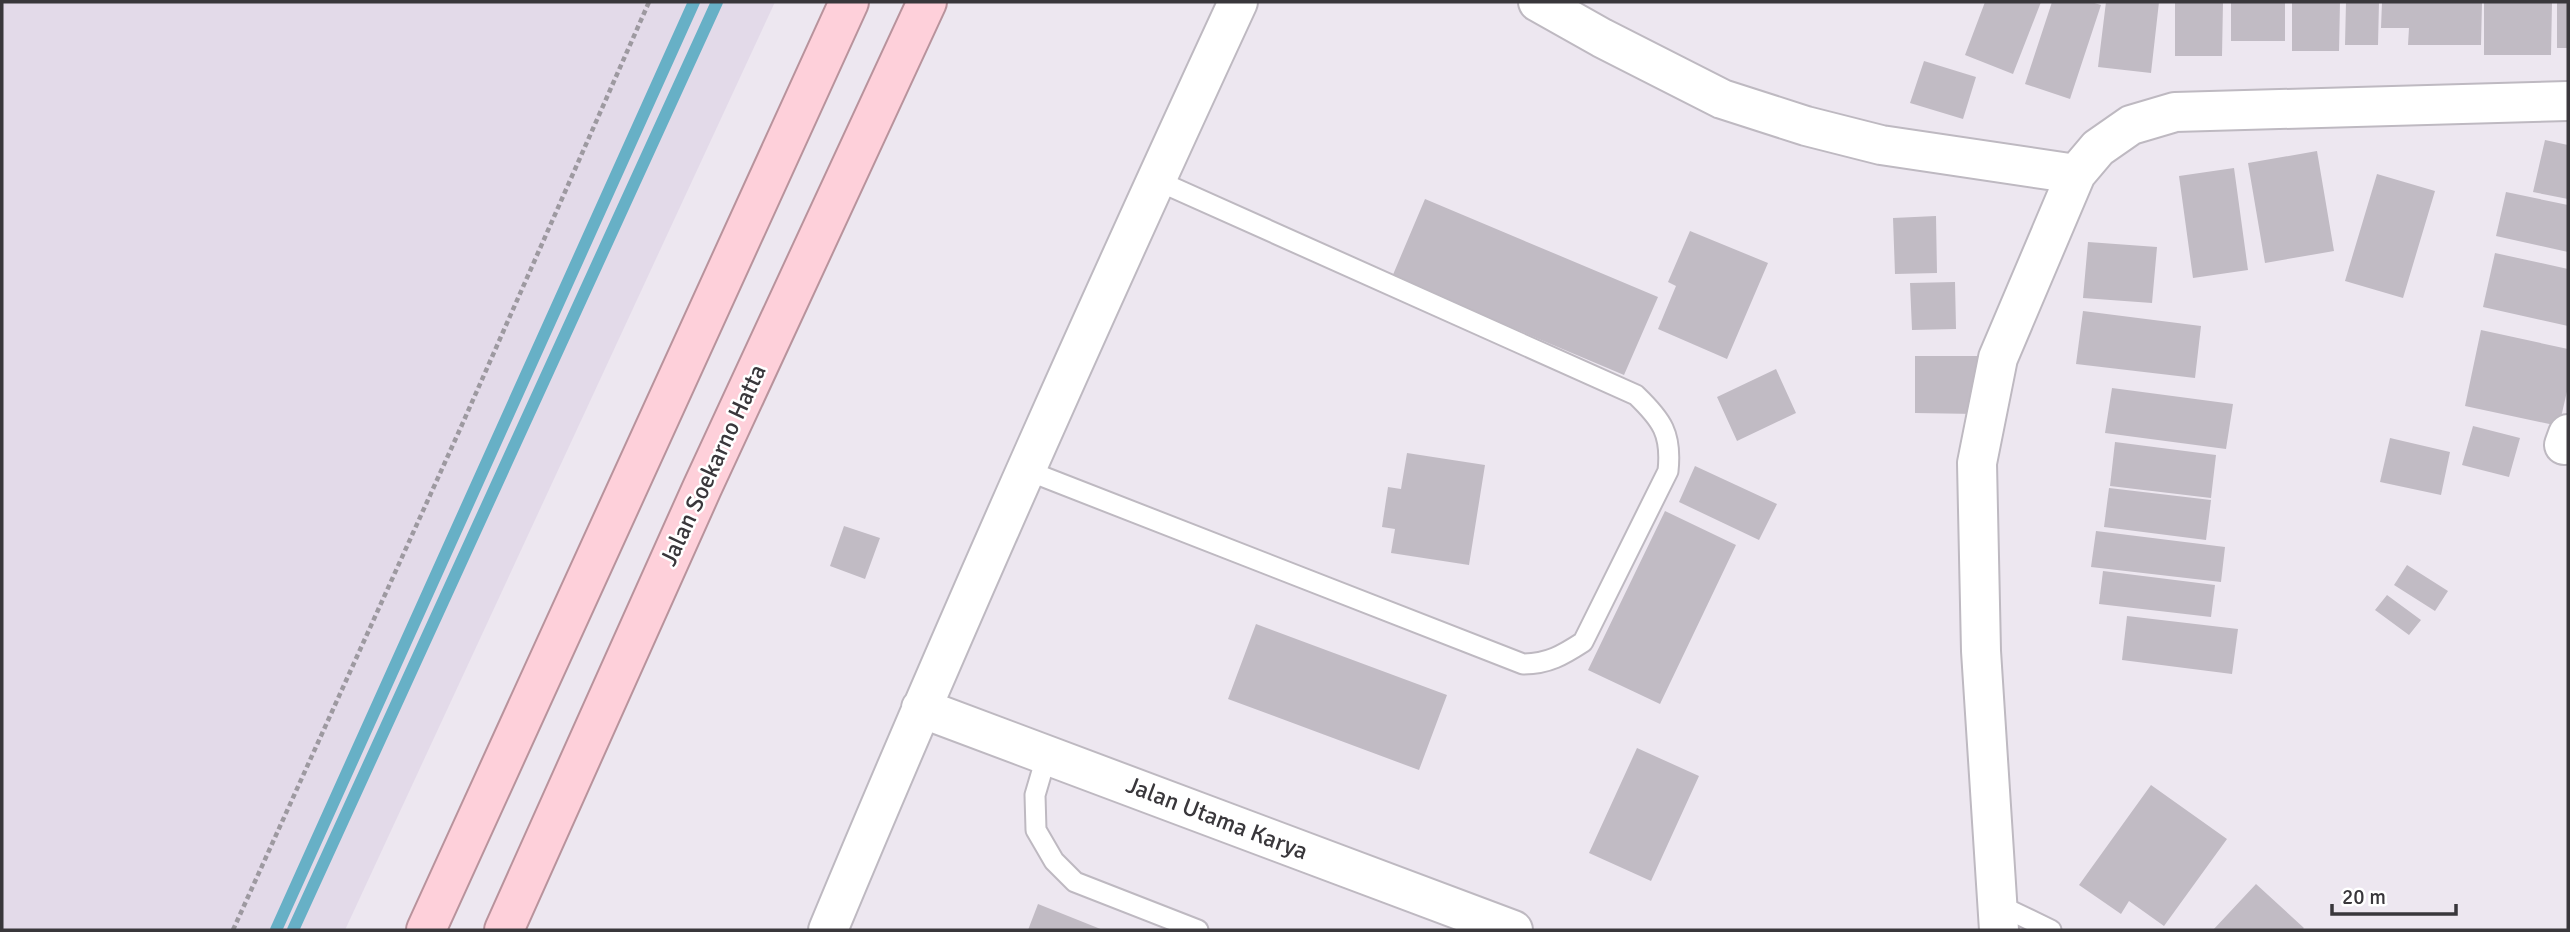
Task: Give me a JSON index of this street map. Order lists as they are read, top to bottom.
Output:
{
  "streets": {
    "highway": ["Jalan Soekarno Hatta"],
    "street": ["Jalan Utama Karya"]
  },
  "scale_bar": "20 m"
}
